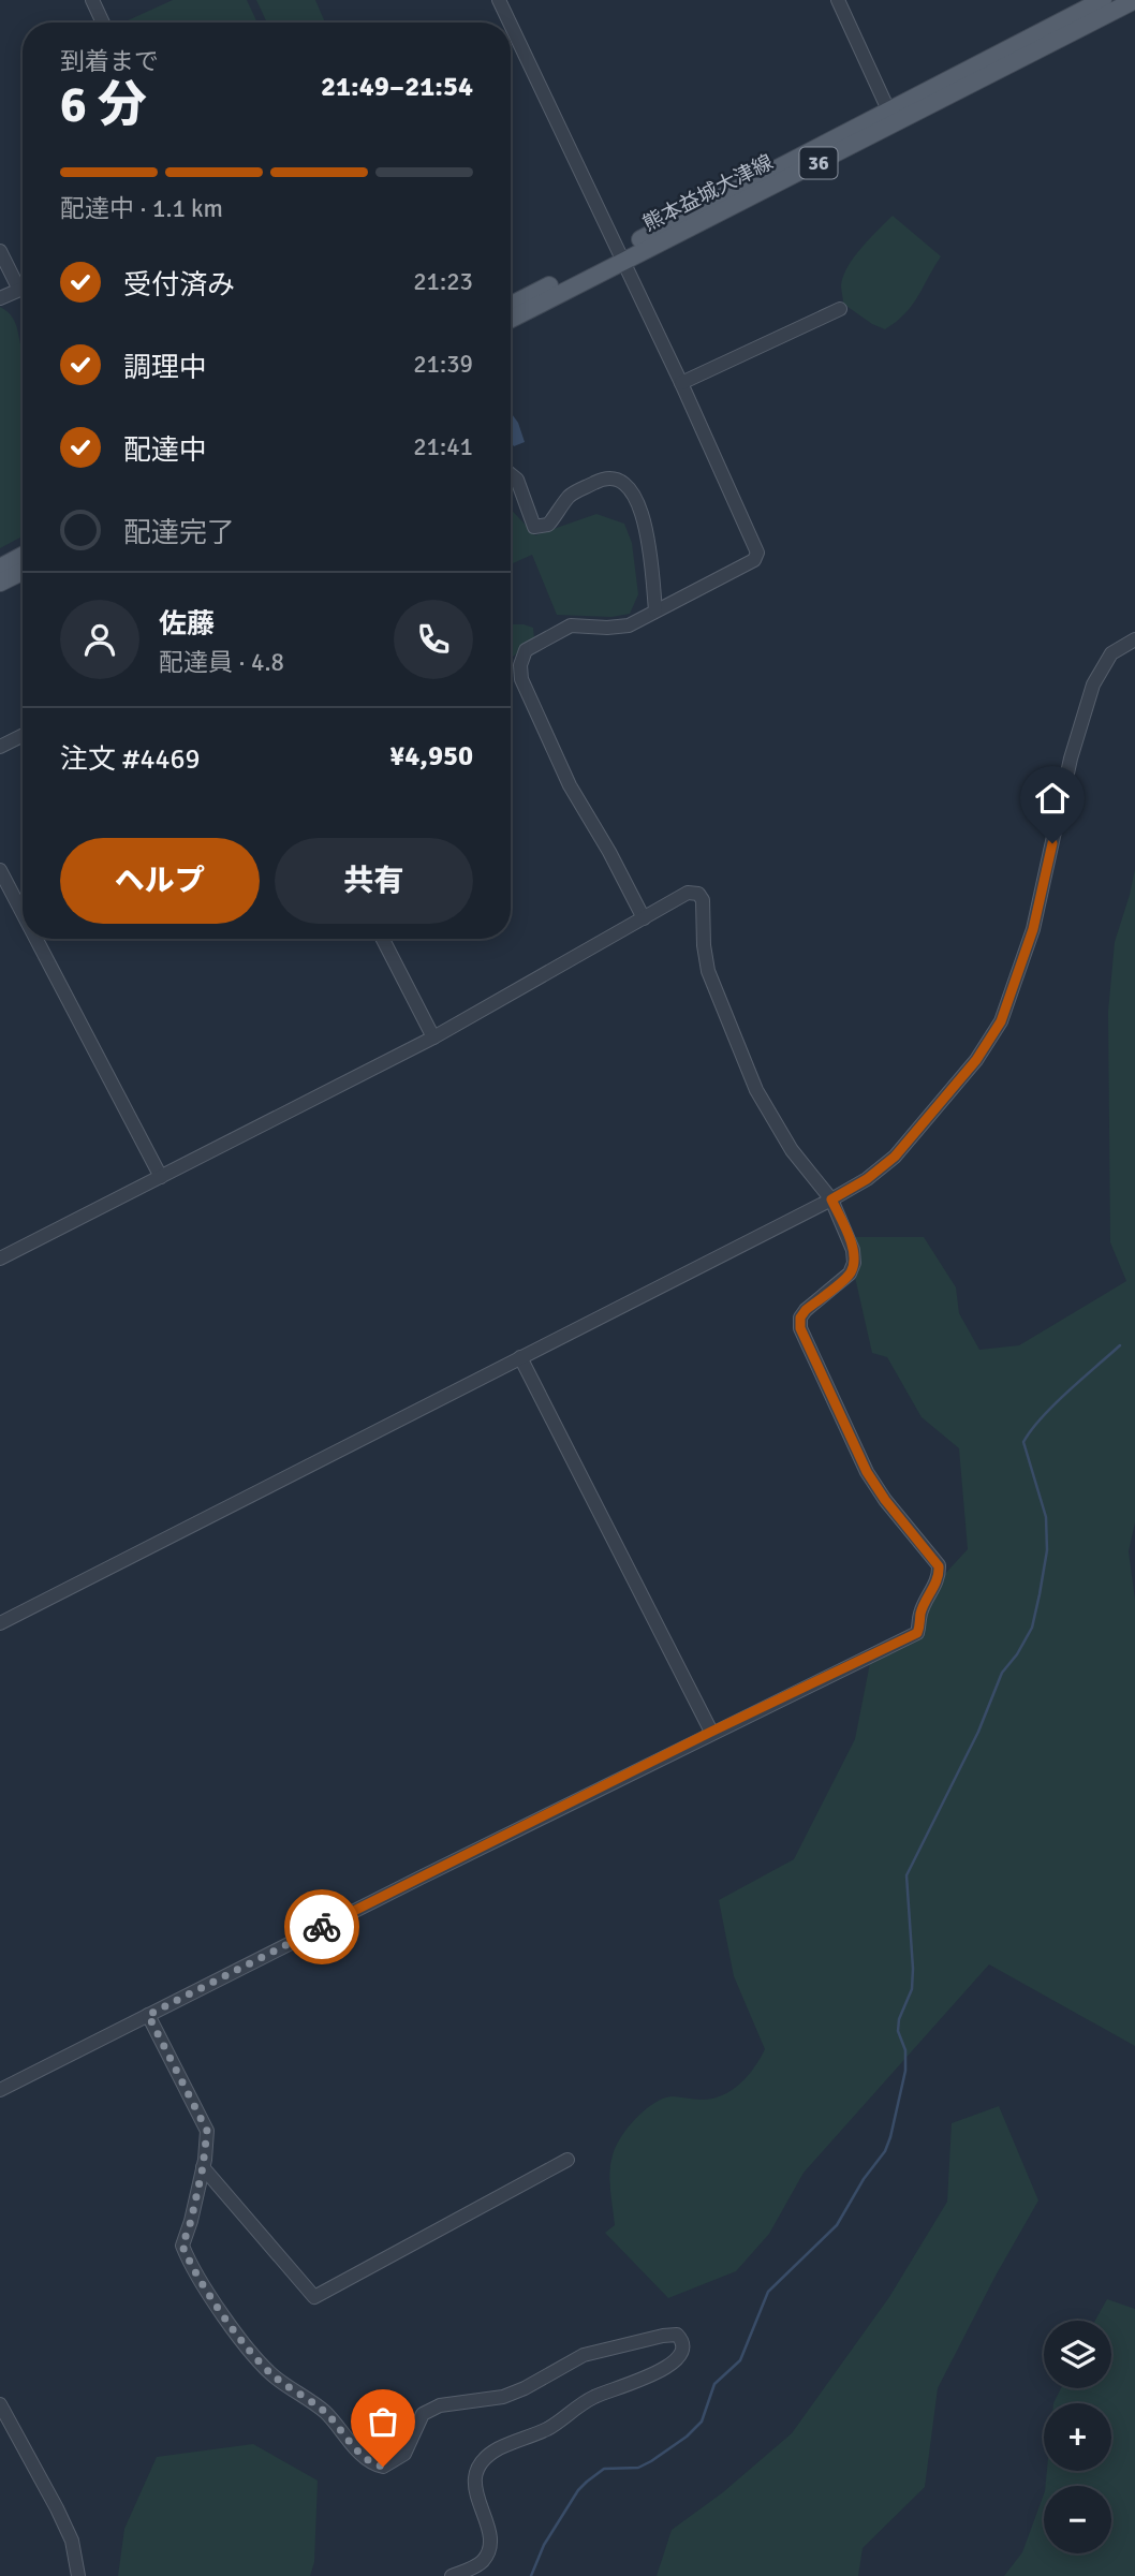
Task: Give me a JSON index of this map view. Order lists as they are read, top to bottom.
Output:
{
  "streets": {
    "main road": ["36", "熊本益城大津線"]
  },
  "page": {
    "heading": ["6 分", "到着まで", "21:49–21:54"],
    "panel": [
      "佐藤",
      "配達員 · 4.8",
      "注文 #4469",
      "¥4,950"
    ],
    "bar": "配達中 · 1.1 km",
    "list": [
      ["受付済み", "21:23"],
      ["調理中", "21:39"],
      ["配達中", "21:41"],
      "配達完了"
    ],
    "buttons": ["ヘルプ", "共有"],
    "map_buttons": ["+", "−"]
  }
}
